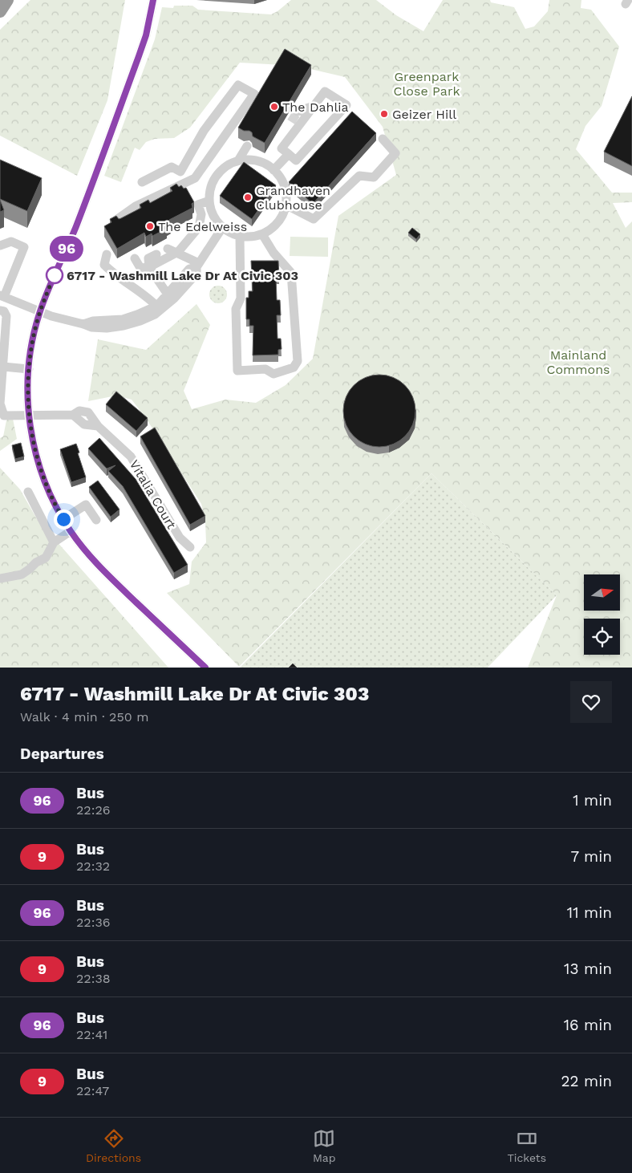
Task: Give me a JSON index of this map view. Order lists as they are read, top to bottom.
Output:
{
  "streets": {
    "street": ["Vitalia Court"]
  },
  "parks": ["Greenpark Close Park", "Mainland Commons"],
  "places": [
    "The Dahlia",
    "Geizer Hill",
    "Grandhaven Clubhouse",
    "The Edelweiss",
    "6717 - Washmill Lake Dr At Civic 303"
  ],
  "lines": ["bus line 96"],
  "north": "right",
  "page": {
    "on_map": "96",
    "heading": [
      ["6717 - Washmill Lake Dr At Civic 303", "Walk · 4 min · 250 m"],
      "Departures"
    ],
    "list": [
      {
        "mark": "96",
        "name": "Bus",
        "note": "22:26",
        "value": "1 min"
      },
      {
        "mark": "9",
        "name": "Bus",
        "note": "22:32",
        "value": "7 min"
      },
      {
        "mark": "96",
        "name": "Bus",
        "note": "22:36",
        "value": "11 min"
      },
      {
        "mark": "9",
        "name": "Bus",
        "note": "22:38",
        "value": "13 min"
      },
      {
        "mark": "96",
        "name": "Bus",
        "note": "22:41",
        "value": "16 min"
      },
      {
        "mark": "9",
        "name": "Bus",
        "note": "22:47",
        "value": "22 min"
      }
    ],
    "tabs": ["Directions", "Map", "Tickets"]
  }
}
